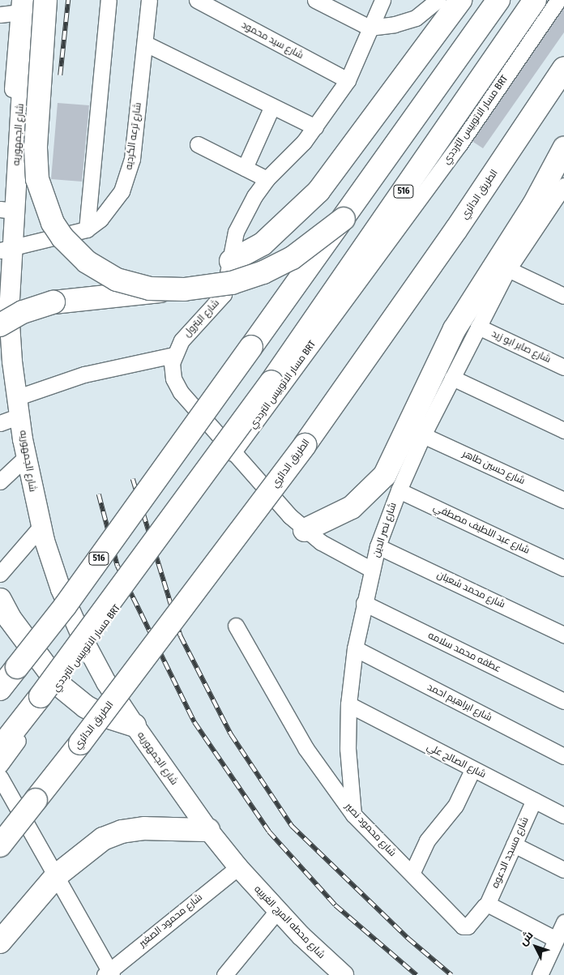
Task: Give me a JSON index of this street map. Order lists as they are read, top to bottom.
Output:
{
  "streets": {
    "highway": ["516", "الطريق الدائري"],
    "main road": ["شارع الجمهوريه", "شارع محطه المرج الغربيه"],
    "street": [
      "شارع سيد محمود",
      "مسار الاتوبيس الترددي BRT",
      "شارع ترعه الكرديه",
      "شارع البترول",
      "شارع صابر ابو زيد",
      "شارع حسين طاهر",
      "شارع عبد اللطيف مصطفي",
      "شارع نصر الدين",
      "شارع محمد شعبان",
      "عطفه محمد سلامه",
      "شارع ابراهيم احمد",
      "شارع الصالح علي",
      "شارع محمود نصير",
      "شارع مسجد الدعوه",
      "شارع محمود الصغير"
    ]
  },
  "crossings": [
    ["شارع سيد محمود", "شارع البترول"],
    ["مسار الاتوبيس الترددي BRT", "516"],
    ["شارع الجمهوريه", "شارع محمود الصغير"],
    ["شارع الجمهوريه", "شارع محطه المرج الغربيه"],
    ["شارع صابر ابو زيد", "شارع نصر الدين"],
    ["شارع حسين طاهر", "شارع نصر الدين"],
    ["شارع عبد اللطيف مصطفي", "شارع نصر الدين"],
    ["شارع نصر الدين", "شارع محمد شعبان"],
    ["شارع نصر الدين", "عطفه محمد سلامه"],
    ["شارع نصر الدين", "شارع ابراهيم احمد"],
    ["شارع نصر الدين", "شارع الصالح علي"],
    ["شارع نصر الدين", "شارع محمود نصير"],
    ["شارع الصالح علي", "شارع مسجد الدعوه"],
    ["شارع محمود نصير", "شارع مسجد الدعوه"],
    ["شارع محمود الصغير", "شارع محطه المرج الغربيه"]
  ],
  "north": "top left"
}
